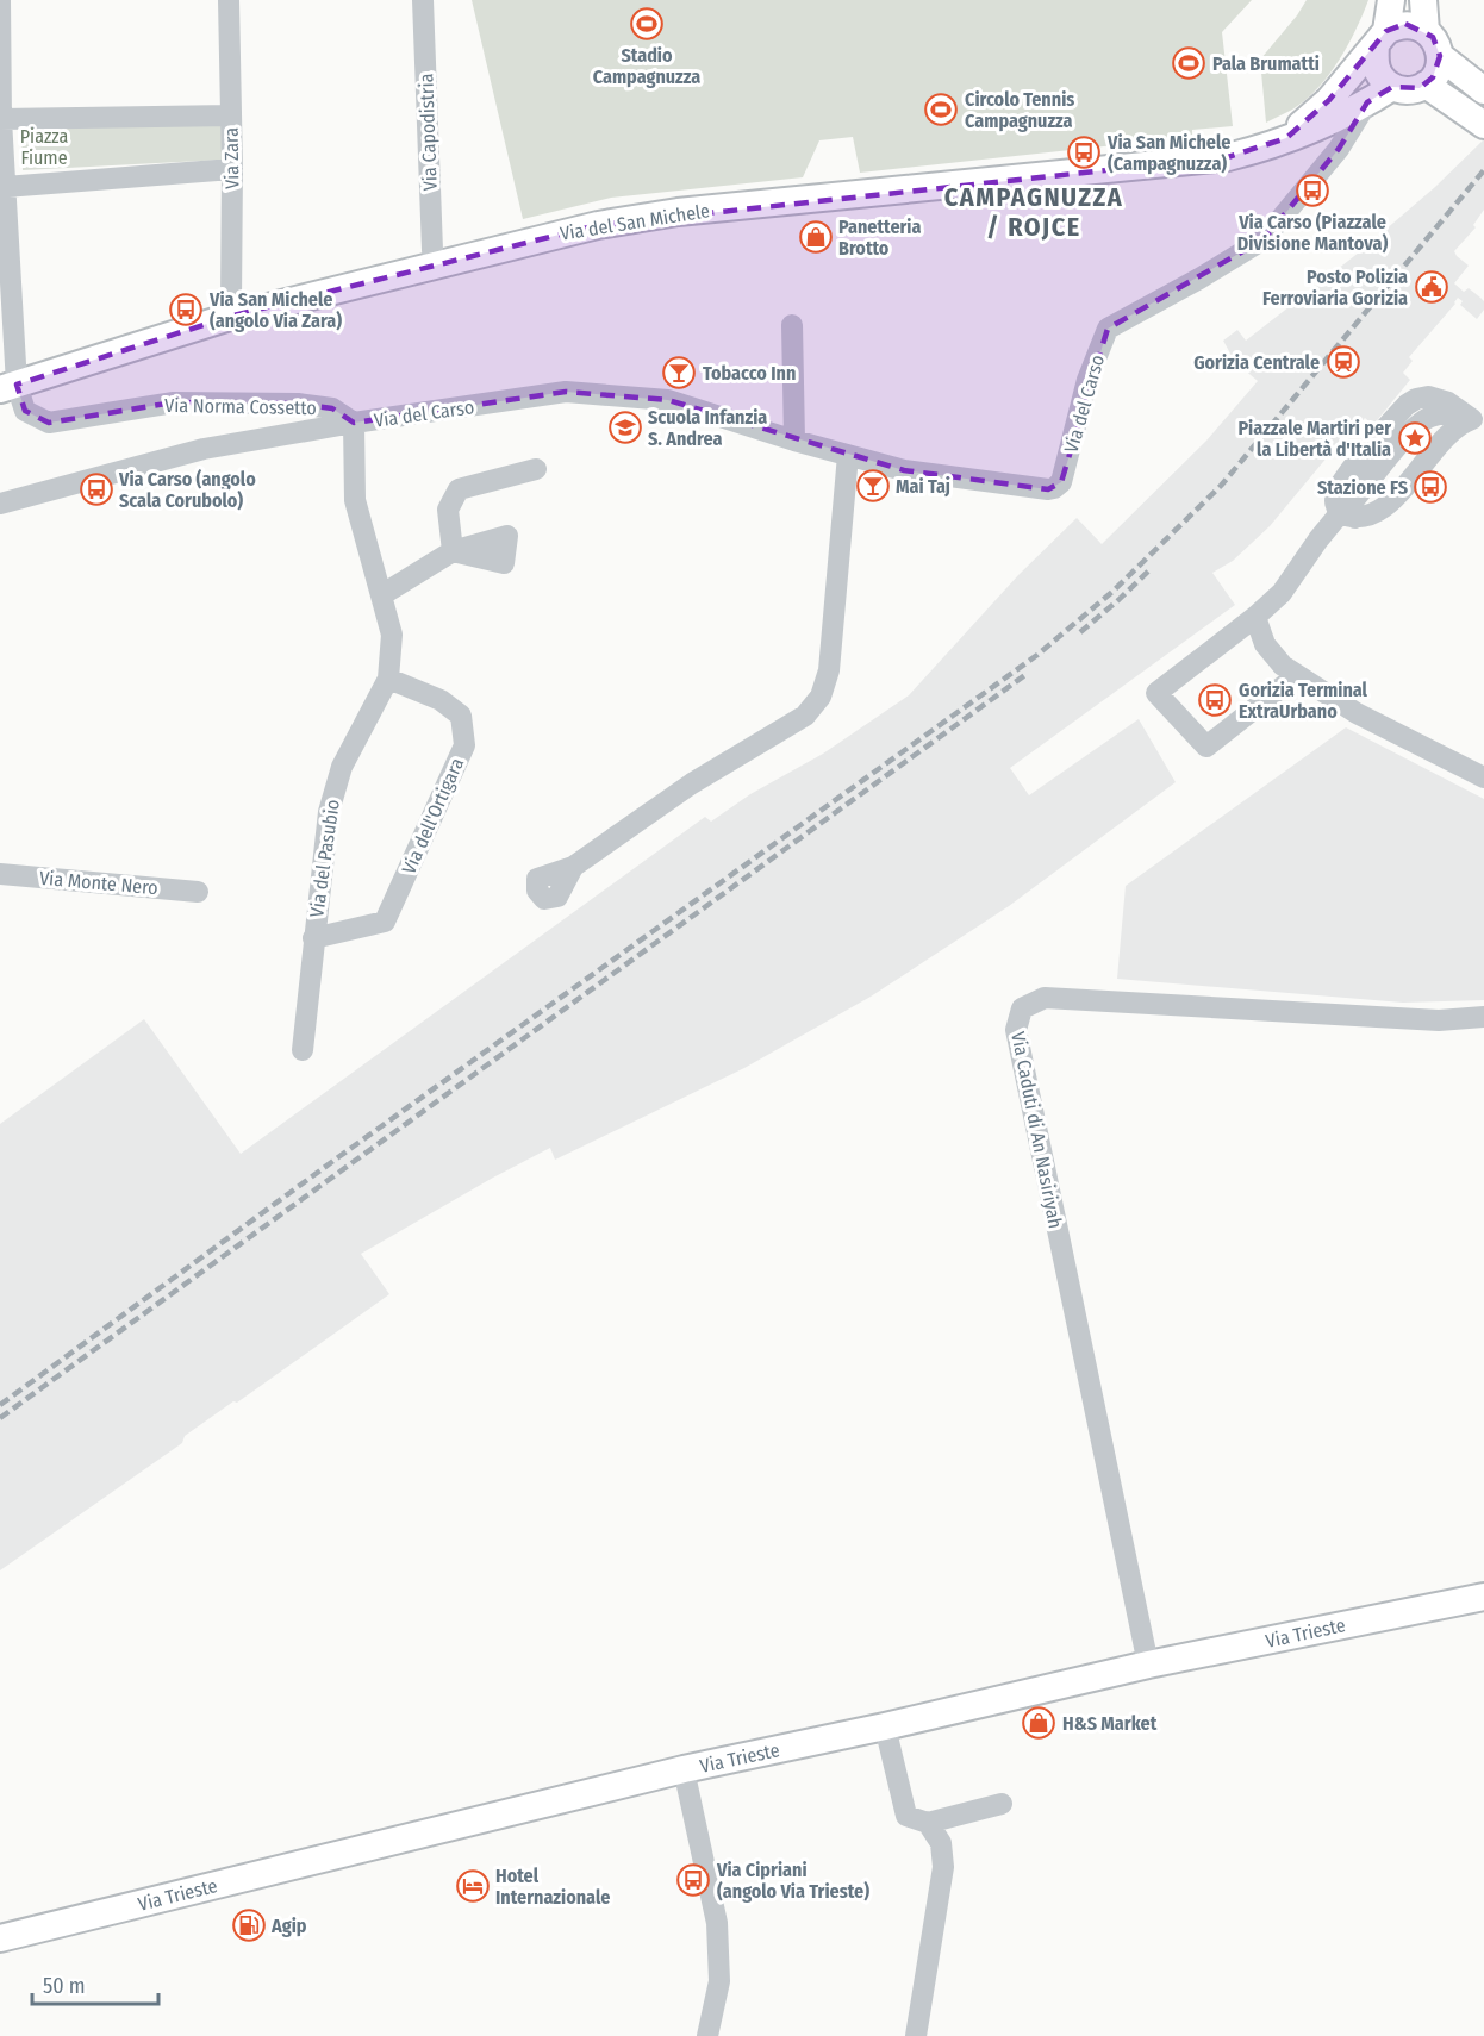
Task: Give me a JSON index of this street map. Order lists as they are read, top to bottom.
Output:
{
  "streets": {
    "main road": ["Via del San Michele", "Via Trieste"],
    "street": [
      "Via Capodistria",
      "Via Zara",
      "Via del Carso",
      "Via Norma Cossetto",
      "Via dell'Ortigara",
      "Via del Pasubio",
      "Via Monte Nero",
      "Via Caduti di An Nasiriyah"
    ]
  },
  "crossings": [
    ["Via Capodistria", "Via del San Michele"],
    ["Via Zara", "Via del San Michele"],
    ["Via del San Michele", "Via del Carso"],
    ["Via del San Michele", "Via Norma Cossetto"],
    ["Via del Carso", "Via Norma Cossetto"],
    ["Via del Carso", "Via del Pasubio"],
    ["Via Norma Cossetto", "Via del Pasubio"],
    ["Via dell'Ortigara", "Via del Pasubio"],
    ["Via Caduti di An Nasiriyah", "Via Trieste"]
  ],
  "districts": ["CAMPAGNUZZA / ROJCE"],
  "parks": ["Piazza Fiume"],
  "places": {
    "sports": ["Stadio Campagnuzza", "Pala Brumatti", "Circolo Tennis Campagnuzza"],
    "bus stop": [
      "Via San Michele (Campagnuzza)",
      "Via Carso (Piazzale Divisione Mantova)",
      "Via San Michele (angolo Via Zara)",
      "Stazione FS",
      "Via Carso (angolo Scala Corubolo)",
      "Gorizia Terminal ExtraUrbano",
      "Via Cipriani (angolo Via Trieste)"
    ],
    "shop": ["Panetteria Brotto", "H&S Market"],
    "public building": ["Posto Polizia Ferroviaria Gorizia"],
    "station": ["Gorizia Centrale"],
    "bar": ["Tobacco Inn", "Mai Taj"],
    "school or university": ["Scuola Infanzia S. Andrea"],
    "place": ["Piazzale Martiri per la Libertà d'Italia"],
    "hotel": ["Hotel Internazionale"],
    "fuel station": ["Agip"]
  },
  "scale_bar": "50 m"
}
